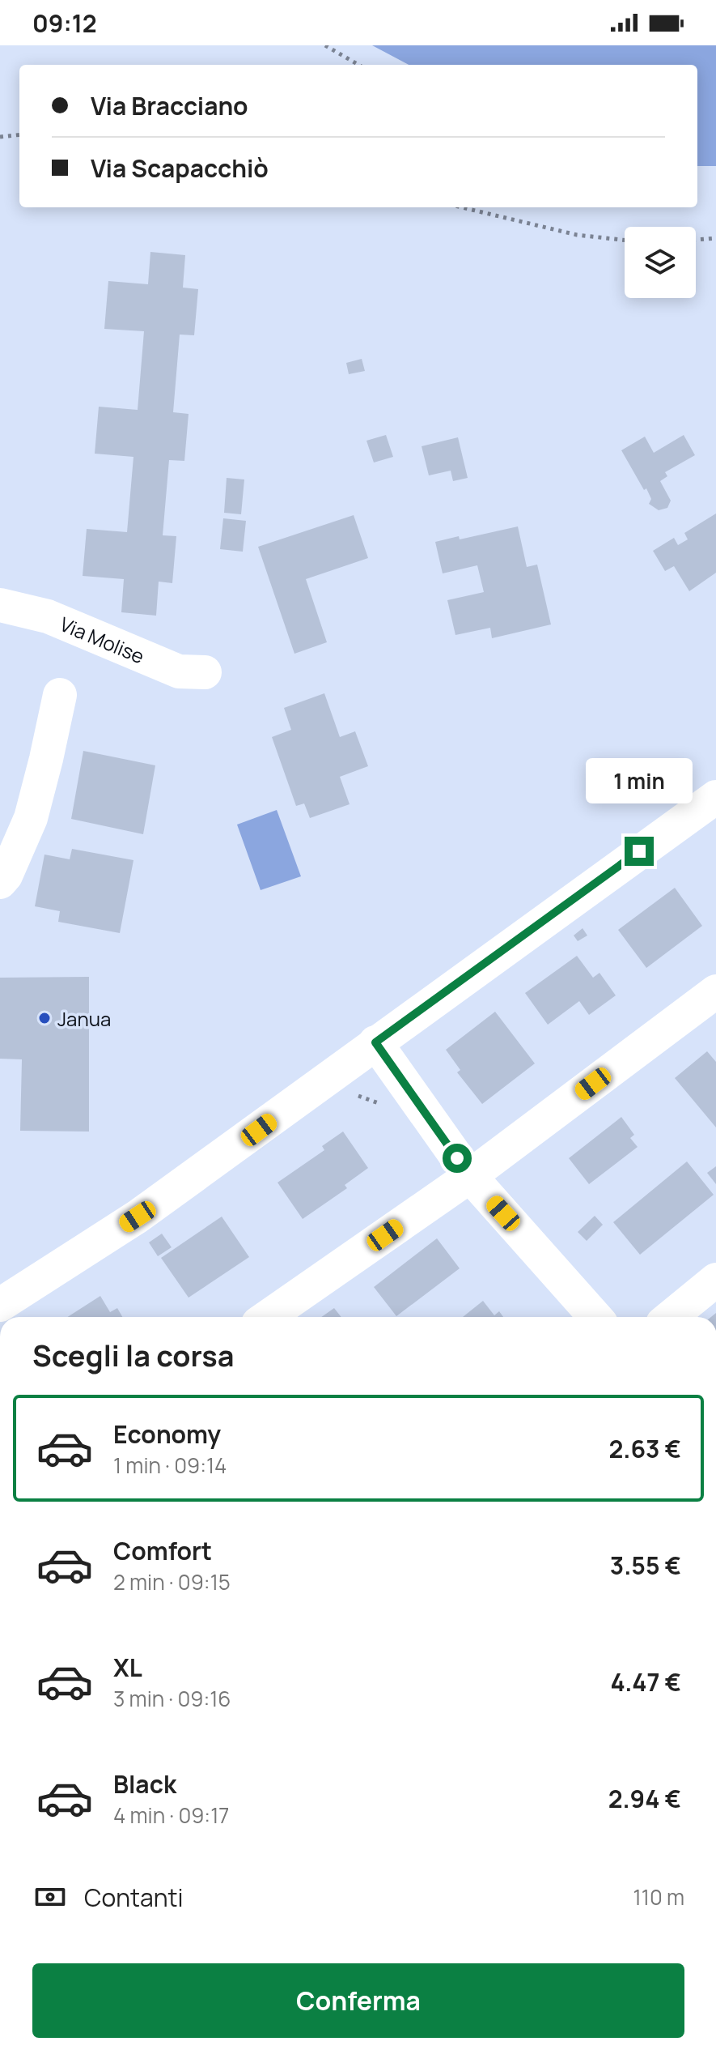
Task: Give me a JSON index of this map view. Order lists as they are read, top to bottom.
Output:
{
  "streets": {
    "street": ["Via Molise"]
  },
  "places": ["Janua"],
  "page": {
    "status": "09:12",
    "banner": ["Via Bracciano", "Via Scapacchiò"],
    "bubble": "1 min",
    "heading": "Scegli la corsa",
    "list": [
      {
        "name": "Economy",
        "note": "1 min · 09:14",
        "value": "2.63 €"
      },
      {
        "name": "Comfort",
        "note": "2 min · 09:15",
        "value": "3.55 €"
      },
      {
        "name": "XL",
        "note": "3 min · 09:16",
        "value": "4.47 €"
      },
      {
        "name": "Black",
        "note": "4 min · 09:17",
        "value": "2.94 €"
      }
    ],
    "pay": ["Contanti", "110 m"],
    "buttons": "Conferma"
  }
}
